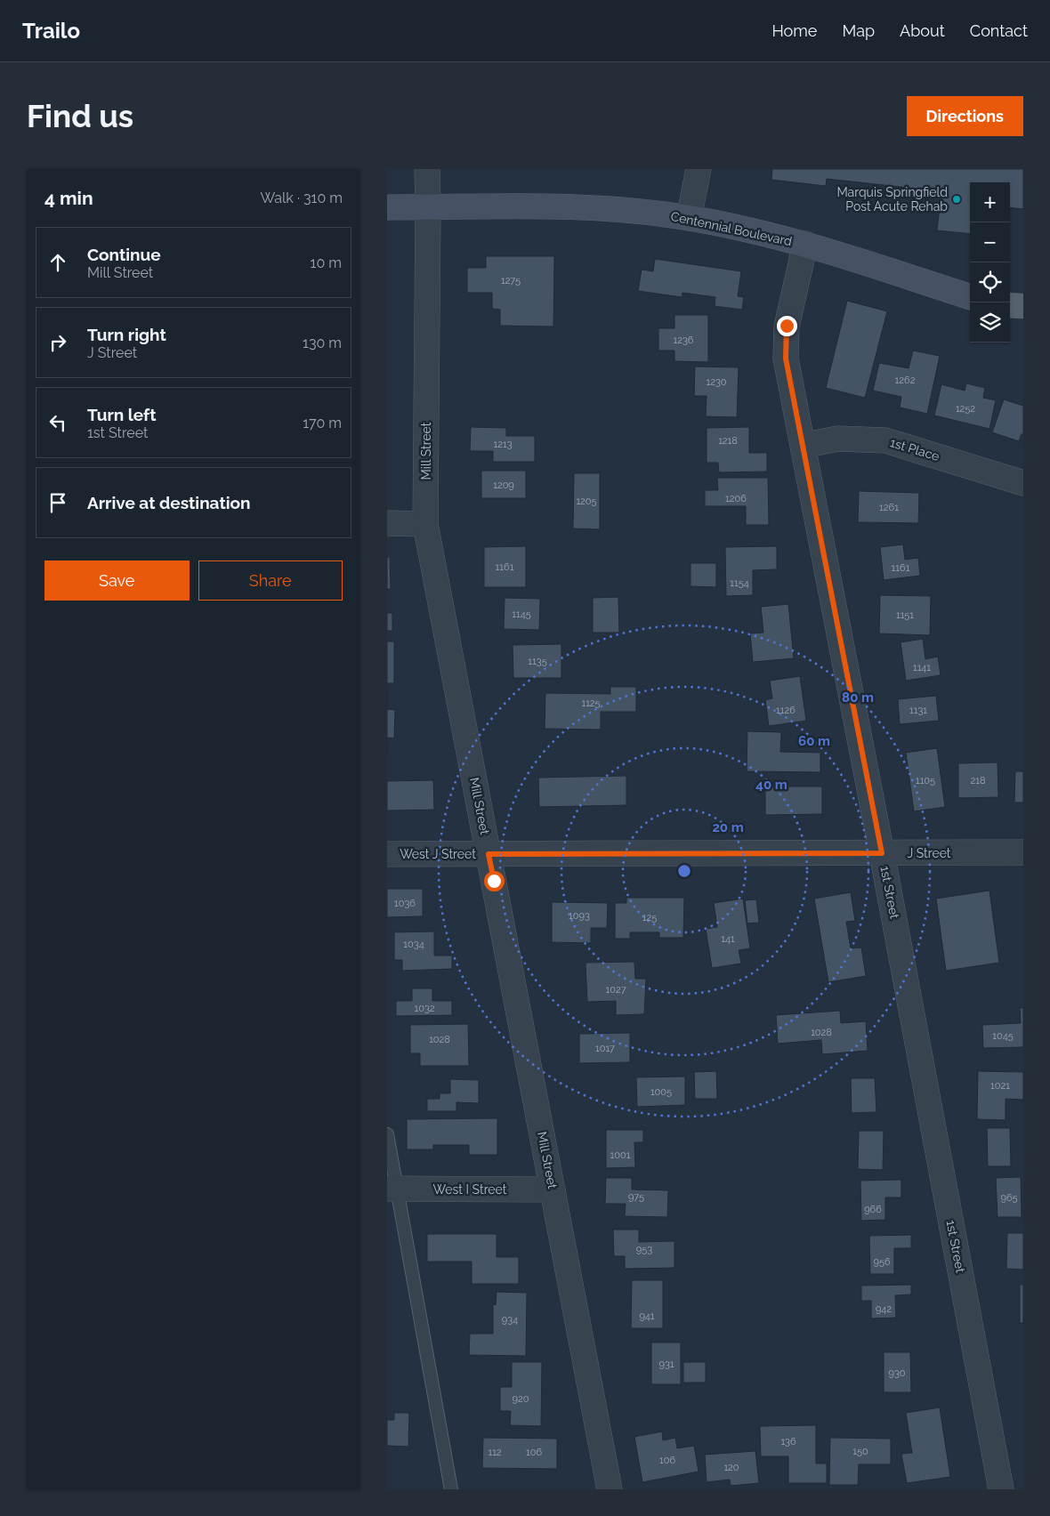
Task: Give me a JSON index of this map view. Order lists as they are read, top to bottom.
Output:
{
  "streets": {
    "main road": ["Centennial Boulevard"],
    "street": [
      "1st Place",
      "Mill Street",
      "J Street",
      "West J Street",
      "1st Street",
      "West I Street"
    ]
  },
  "crossings": [
    ["Centennial Boulevard", "Mill Street"],
    ["Centennial Boulevard", "1st Street"],
    ["1st Place", "1st Street"],
    ["Mill Street", "J Street"],
    ["Mill Street", "West J Street"],
    ["Mill Street", "West I Street"],
    ["J Street", "West J Street"],
    ["J Street", "1st Street"]
  ],
  "places": ["Marquis Springfield Post Acute Rehab"],
  "house_numbers": [
    "1275",
    "1236",
    "1262",
    "1230",
    "1252",
    "1218",
    "1213",
    "1209",
    "1206",
    "1205",
    "1261",
    "1161",
    "1161",
    "1154",
    "1145",
    "1151",
    "1135",
    "1141",
    "1125",
    "1126",
    "1131",
    "1105",
    "218",
    "1036",
    "1093",
    "125",
    "141",
    "1034",
    "1027",
    "1032",
    "1028",
    "1045",
    "1028",
    "1017",
    "1021",
    "1005",
    "1001",
    "975",
    "965",
    "966",
    "953",
    "956",
    "942",
    "941",
    "934",
    "931",
    "930",
    "920",
    "136",
    "150",
    "112",
    "106",
    "106",
    "120"
  ],
  "page": {
    "header": "Trailo",
    "nav": [
      "Home",
      "Map",
      "About",
      "Contact"
    ],
    "buttons": [
      "Directions",
      ["Save", "Share"]
    ],
    "title": "Find us",
    "heading": ["4 min", "Walk · 310 m"],
    "map_buttons": ["+", "−"],
    "list": [
      ["Continue", "Mill Street", "10 m"],
      ["Turn right", "J Street", "130 m"],
      ["Turn left", "1st Street", "170 m"],
      "Arrive at destination"
    ]
  },
  "rings": [
    "80 m",
    "60 m",
    "40 m",
    "20 m"
  ]
}
